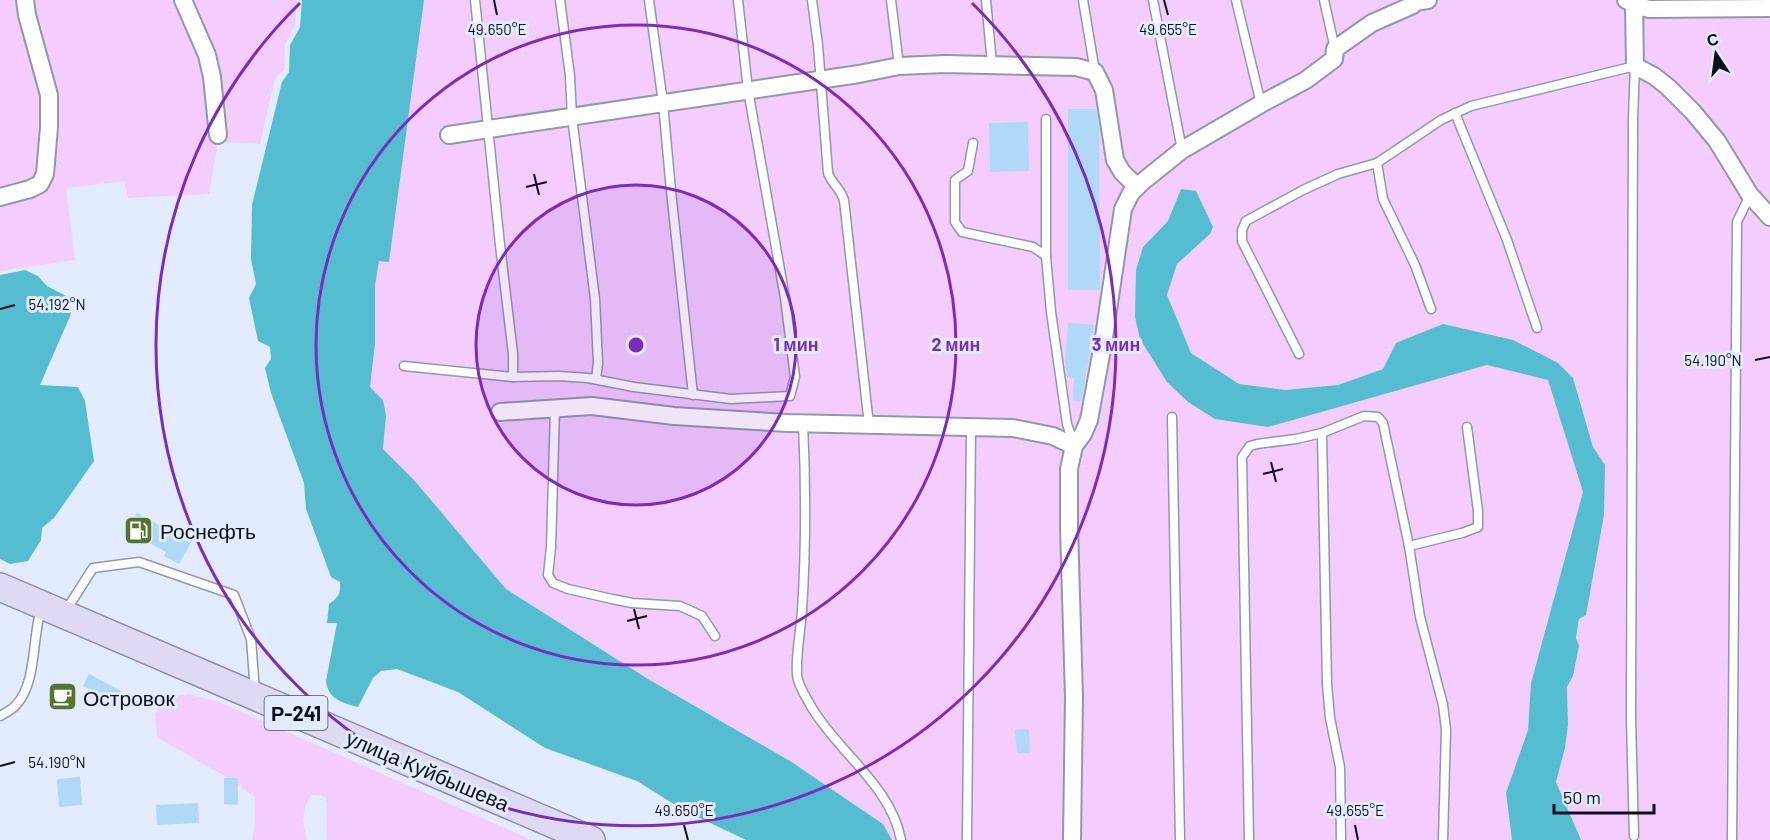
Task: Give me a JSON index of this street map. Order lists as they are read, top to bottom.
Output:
{
  "streets": {
    "highway": ["Р-241", "улица Куйбышева"]
  },
  "places": {
    "fuel station": ["Роснефть"],
    "cafe": ["Островок"]
  },
  "scale_bar": "50 m",
  "north": "top",
  "coordinates": [
    "49.650°E",
    "49.655°E",
    "54.192°N",
    "54.190°N"
  ],
  "rings": ["1 мин", "2 мин", "3 мин"]
}
